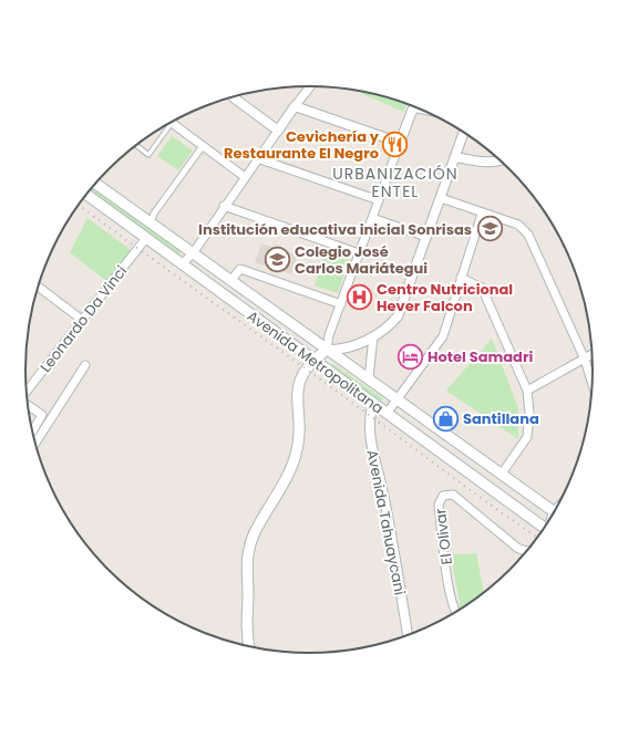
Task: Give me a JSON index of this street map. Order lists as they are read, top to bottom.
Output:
{
  "streets": {
    "main road": ["Avenida Metropolitana"],
    "street": ["Leonardo Da Vinci", "Avenida Tahuaycani", "El Olivar"]
  },
  "crossings": [
    ["Leonardo Da Vinci", "Avenida Metropolitana"],
    ["Avenida Metropolitana", "Avenida Tahuaycani"]
  ],
  "districts": ["URBANIZACIÓN ENTEL"],
  "places": {
    "restaurant": ["Cevichería y Restaurante El Negro"],
    "school or university": ["Institución educativa inicial Sonrisas", "Colegio José Carlos Mariátegui"],
    "hospital": ["Centro Nutricional Hever Falcon"],
    "hotel": ["Hotel Samadri"],
    "shop": ["Santillana"]
  }
}
